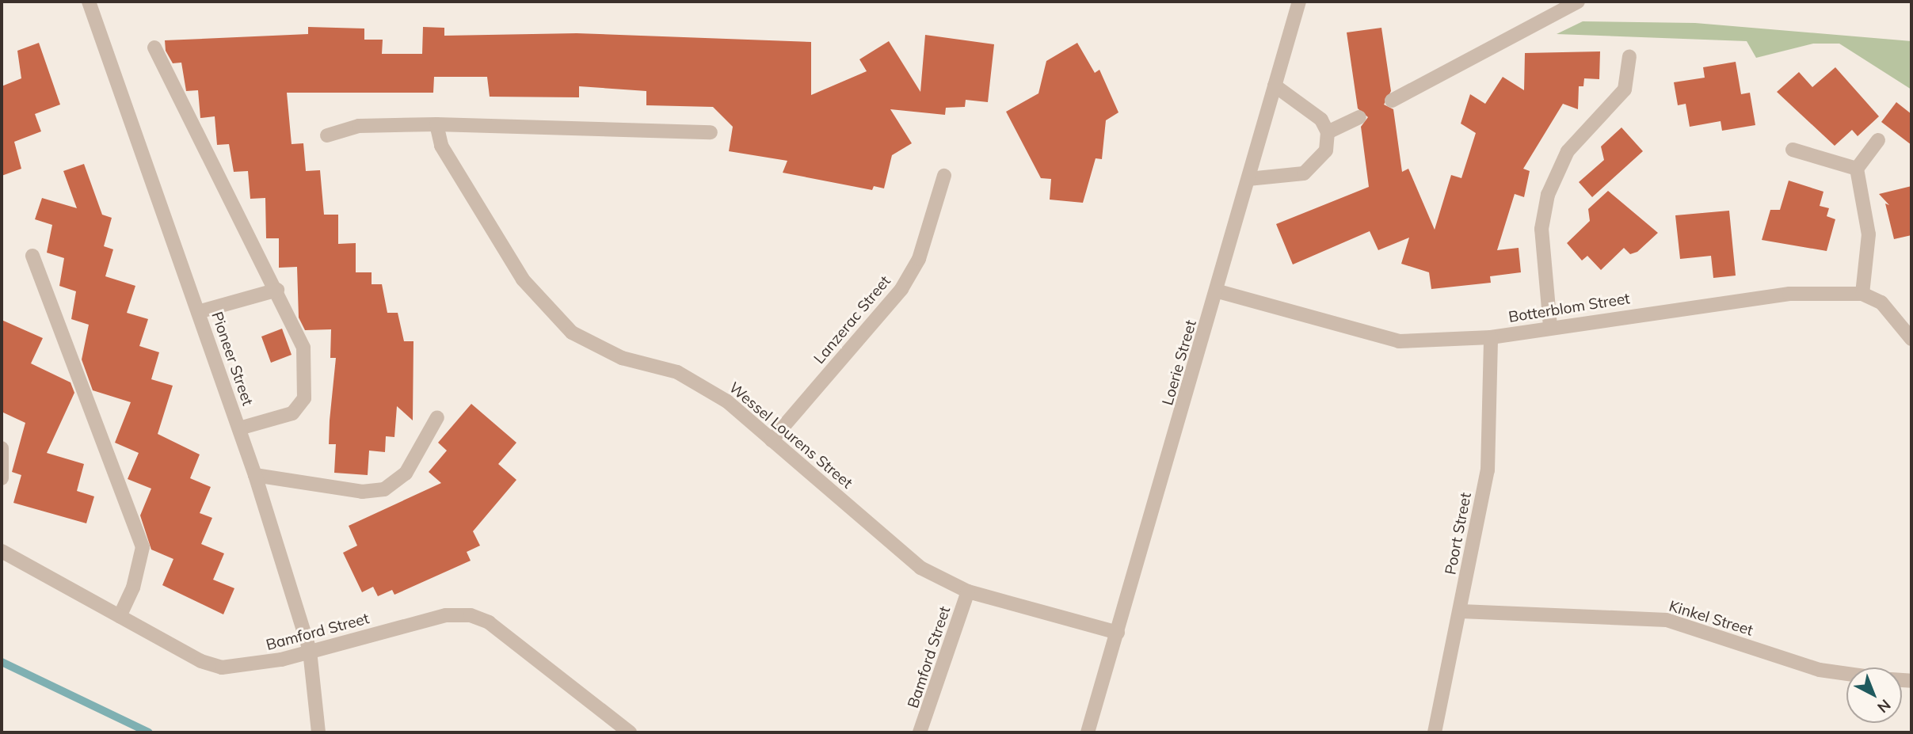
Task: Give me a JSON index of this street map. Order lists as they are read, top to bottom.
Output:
{
  "streets": {
    "street": [
      "Botterblom Street",
      "Lanzerac Street",
      "Pioneer Street",
      "Loerie Street",
      "Wessel Lourens Street",
      "Poort Street",
      "Kinkel Street",
      "Bamford Street"
    ]
  },
  "crossings": [
    ["Botterblom Street", "Loerie Street"],
    ["Botterblom Street", "Poort Street"],
    ["Lanzerac Street", "Wessel Lourens Street"],
    ["Pioneer Street", "Bamford Street"],
    ["Loerie Street", "Wessel Lourens Street"],
    ["Wessel Lourens Street", "Bamford Street"],
    ["Poort Street", "Kinkel Street"]
  ],
  "north": "bottom right"
}
